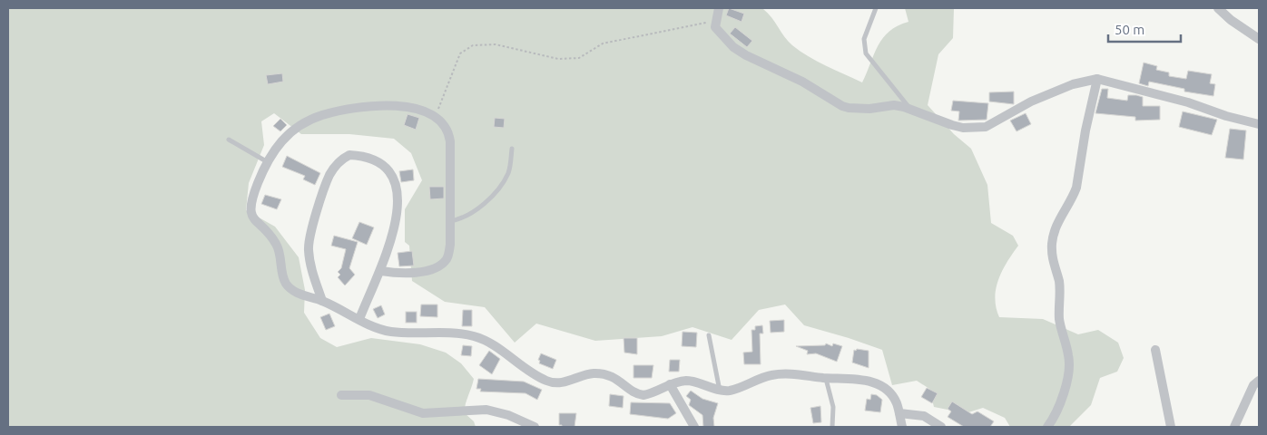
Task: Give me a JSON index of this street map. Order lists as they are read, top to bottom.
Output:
{
  "scale_bar": "50 m"
}
